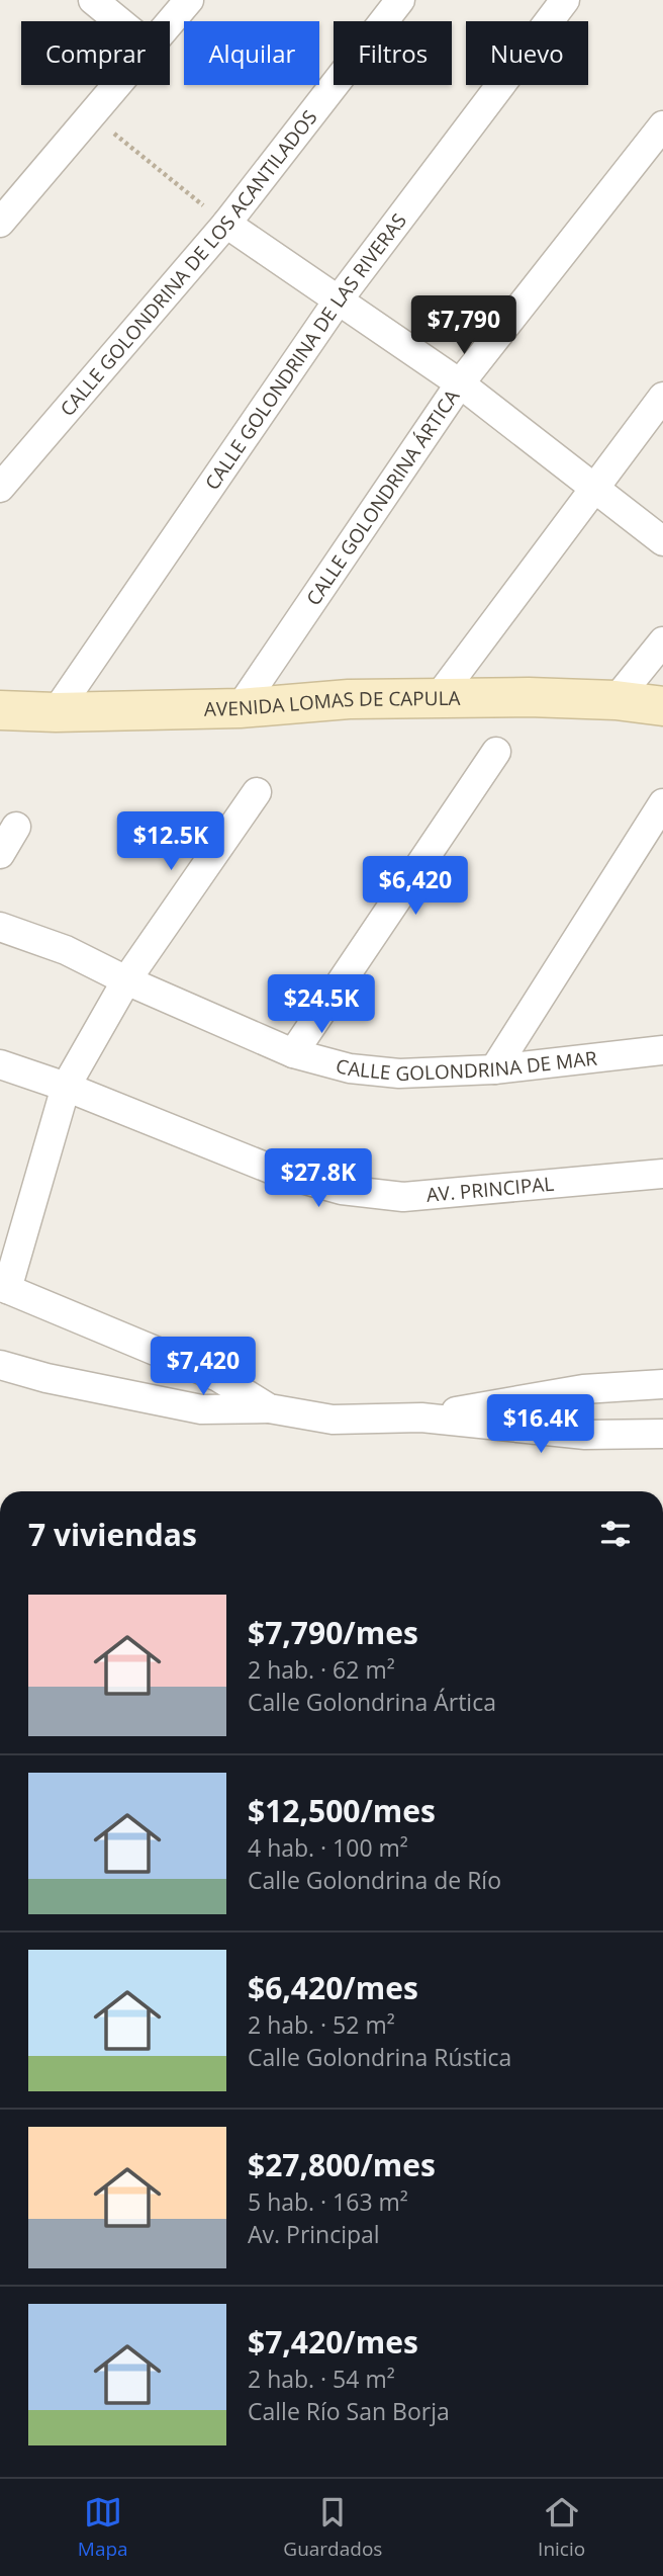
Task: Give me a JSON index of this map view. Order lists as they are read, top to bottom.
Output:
{
  "streets": {
    "street": [
      "CALLE GOLONDRINA DE LOS ACANTILADOS",
      "CALLE GOLONDRINA DE LAS RIVERAS",
      "CALLE GOLONDRINA ÁRTICA",
      "AVENIDA LOMAS DE CAPULA",
      "CALLE GOLONDRINA DE MAR",
      "AV. PRINCIPAL"
    ]
  },
  "crossings": [
    ["CALLE GOLONDRINA DE LAS RIVERAS", "AVENIDA LOMAS DE CAPULA"],
    ["CALLE GOLONDRINA ÁRTICA", "AVENIDA LOMAS DE CAPULA"]
  ],
  "page": {
    "chip": [
      "Comprar",
      "Alquilar",
      "Filtros",
      "Nuevo"
    ],
    "price": [
      "$7,790",
      "$12.5K",
      "$6,420",
      "$24.5K",
      "$27.8K",
      "$7,420",
      "$16.4K"
    ],
    "heading": "7 viviendas",
    "list": [
      {
        "name": "$7,790/mes",
        "note": "2 hab. · 62 m² · Calle Golondrina Ártica"
      },
      {
        "name": "$12,500/mes",
        "note": "4 hab. · 100 m² · Calle Golondrina de Río"
      },
      {
        "name": "$6,420/mes",
        "note": "2 hab. · 52 m² · Calle Golondrina Rústica"
      },
      {
        "name": "$27,800/mes",
        "note": "5 hab. · 163 m² · Av. Principal"
      },
      {
        "name": "$7,420/mes",
        "note": "2 hab. · 54 m² · Calle Río San Borja"
      }
    ],
    "tabs": ["Mapa", "Guardados", "Inicio"]
  }
}
